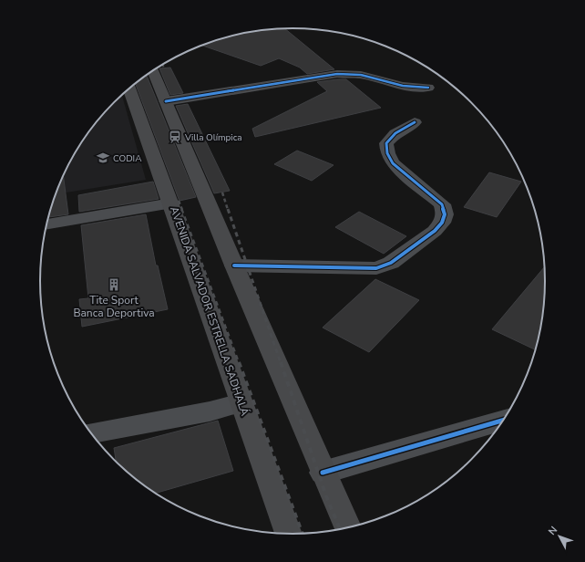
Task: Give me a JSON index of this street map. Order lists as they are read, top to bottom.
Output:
{
  "streets": {
    "main road": ["AVENIDA SALVADOR ESTRELLA SADHALÁ"]
  },
  "places": {
    "station": ["Villa Olímpica"],
    "school or university": ["CODIA"],
    "building": ["Tite Sport Banca Deportiva"]
  },
  "north": "top left"
}
